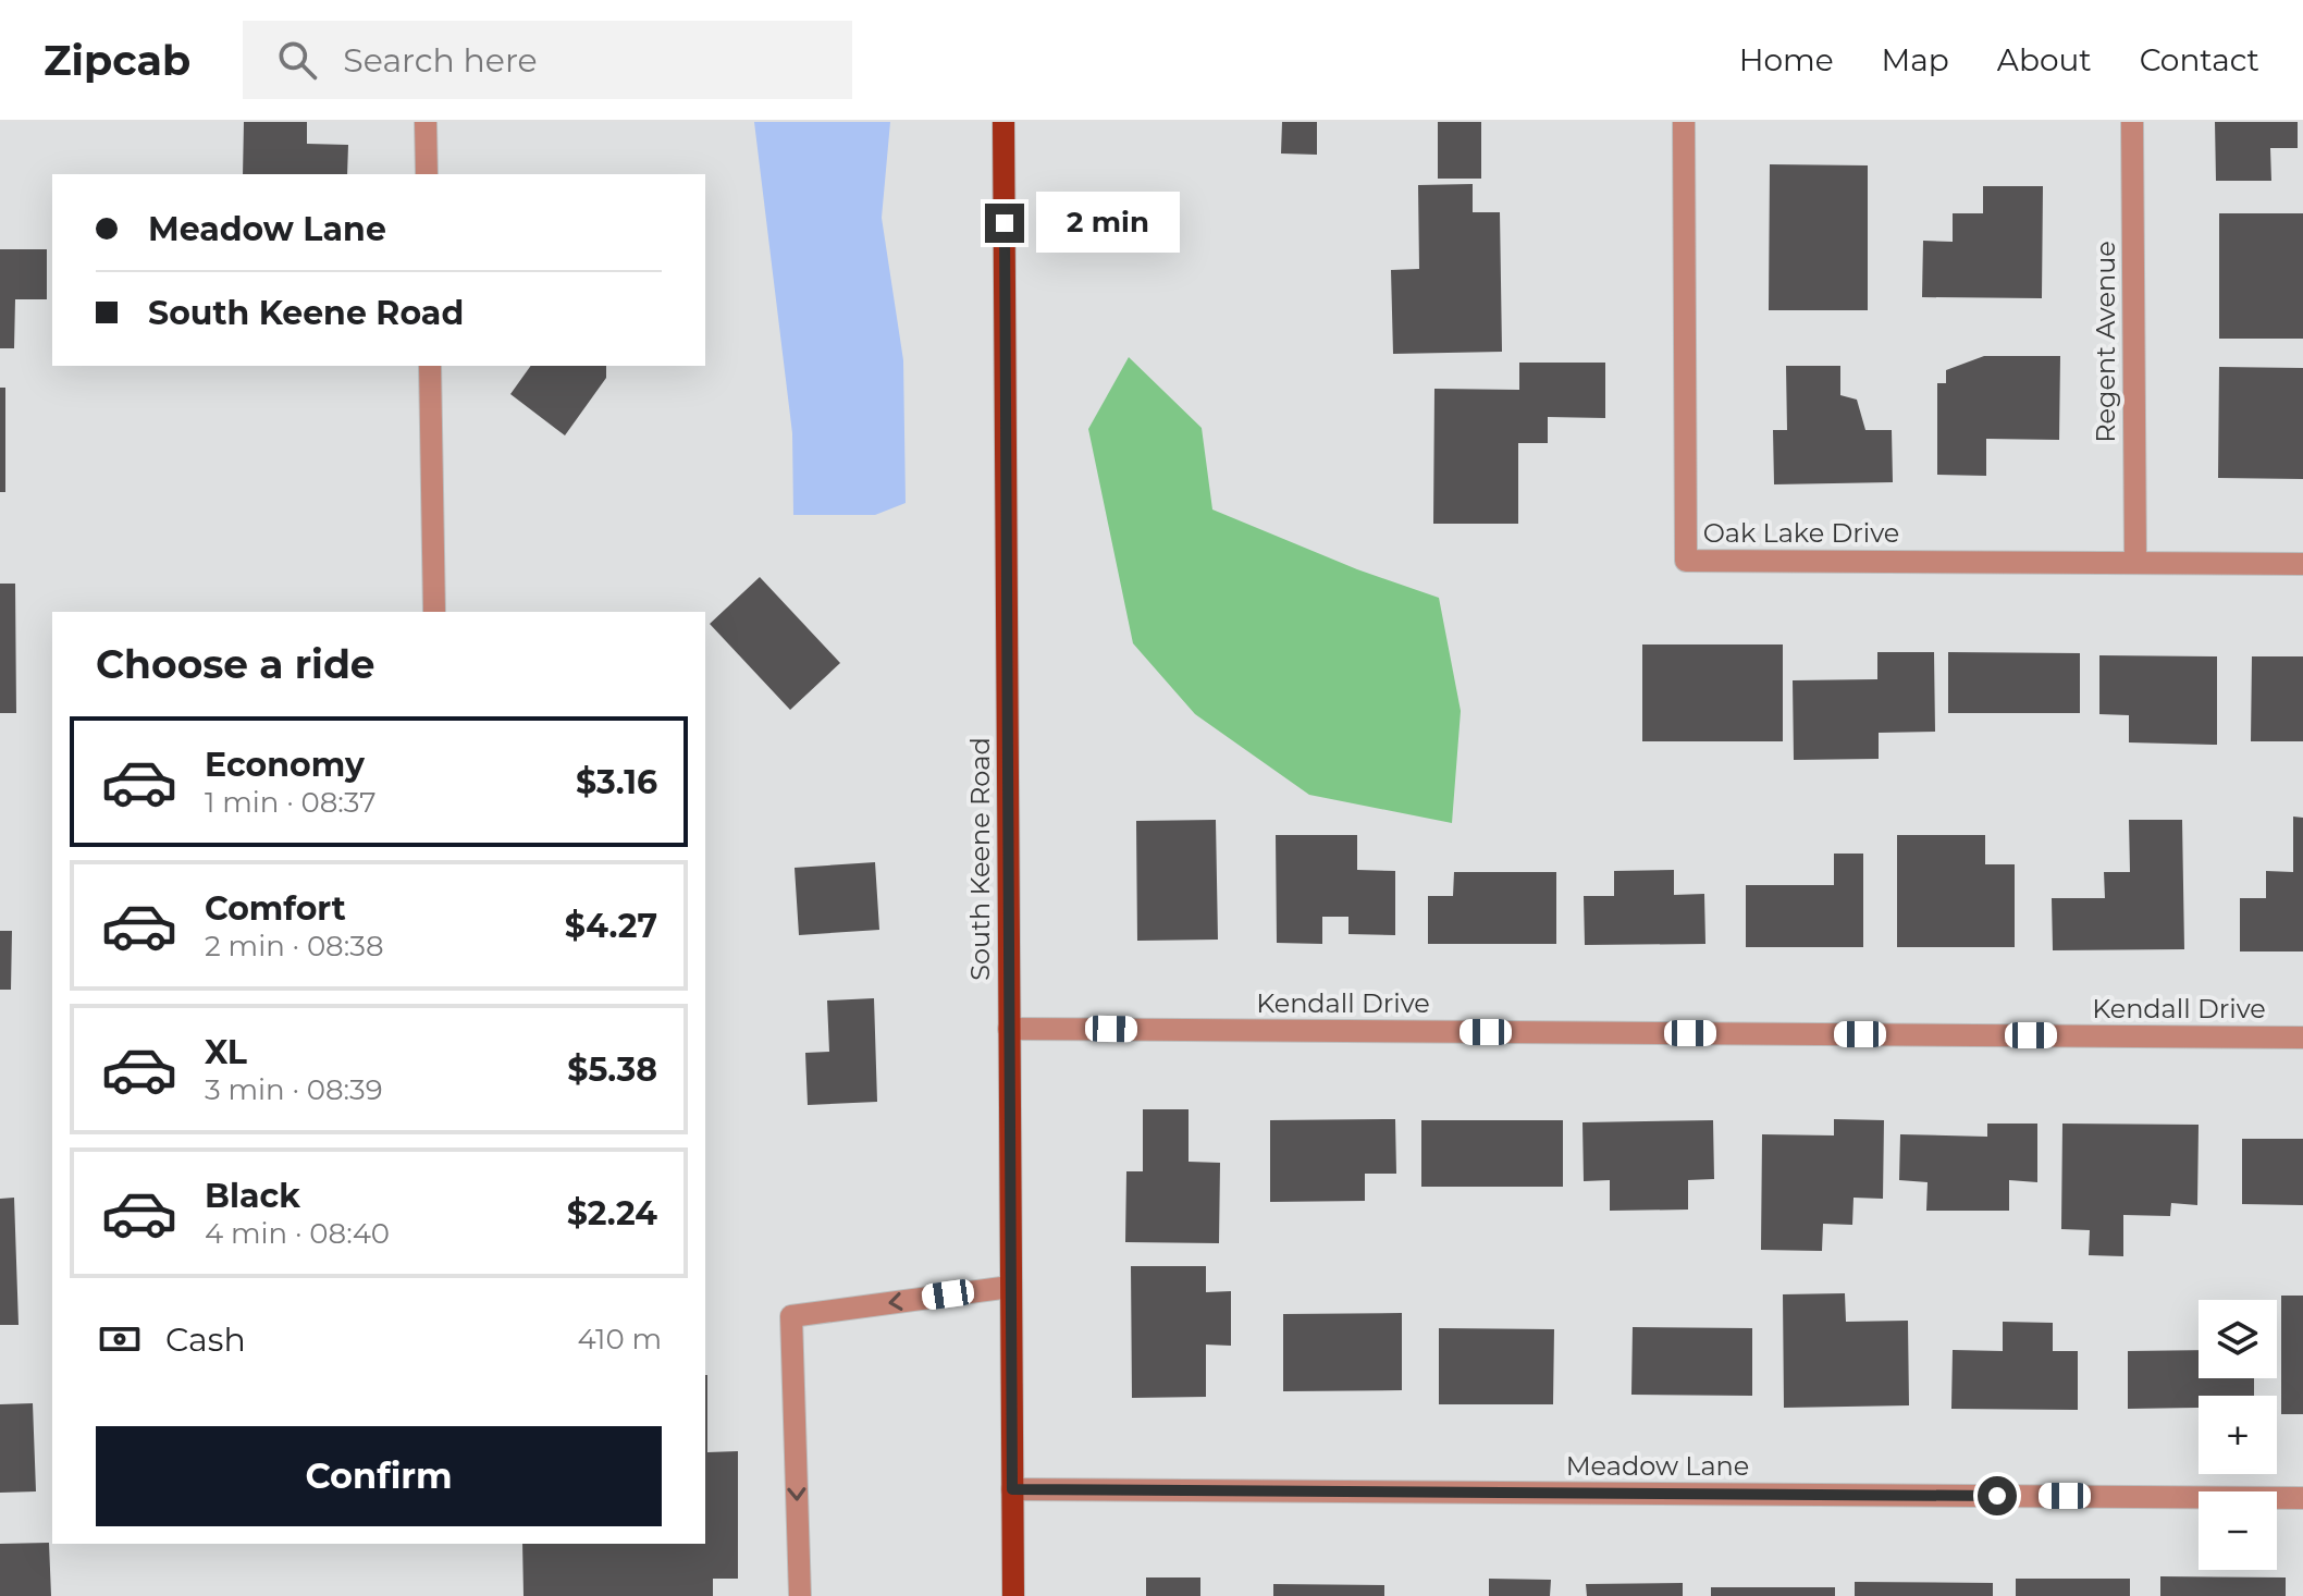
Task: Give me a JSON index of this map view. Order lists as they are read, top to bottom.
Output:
{
  "streets": {
    "main road": ["South Keene Road"],
    "street": [
      "Regent Avenue",
      "Oak Lake Drive",
      "Kendall Drive",
      "Meadow Lane"
    ]
  },
  "crossings": [
    ["Regent Avenue", "Oak Lake Drive"],
    ["South Keene Road", "Kendall Drive"],
    ["South Keene Road", "Meadow Lane"]
  ],
  "page": {
    "header": "Zipcab",
    "search": "Search here",
    "nav": [
      "Home",
      "Map",
      "About",
      "Contact"
    ],
    "banner": ["Meadow Lane", "South Keene Road"],
    "bubble": "2 min",
    "heading": "Choose a ride",
    "list": [
      {
        "name": "Economy",
        "note": "1 min · 08:37",
        "value": "$3.16"
      },
      {
        "name": "Comfort",
        "note": "2 min · 08:38",
        "value": "$4.27"
      },
      {
        "name": "XL",
        "note": "3 min · 08:39",
        "value": "$5.38"
      },
      {
        "name": "Black",
        "note": "4 min · 08:40",
        "value": "$2.24"
      }
    ],
    "pay": ["Cash", "410 m"],
    "map_buttons": ["+", "−"],
    "buttons": "Confirm"
  }
}
